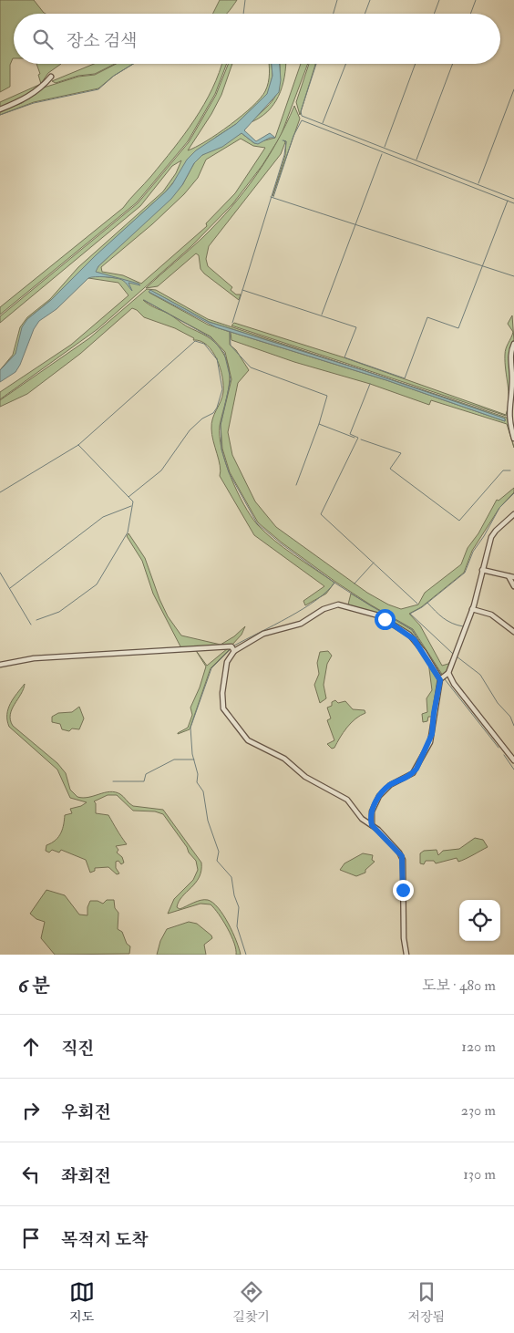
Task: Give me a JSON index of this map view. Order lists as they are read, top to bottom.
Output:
{
  "page": {
    "search": "장소 검색",
    "heading": ["6 분", "도보 · 480 m"],
    "list": [
      ["직진", "120 m"],
      ["우회전", "230 m"],
      ["좌회전", "130 m"],
      "목적지 도착"
    ],
    "nav": ["지도", "길찾기", "저장됨"]
  }
}
